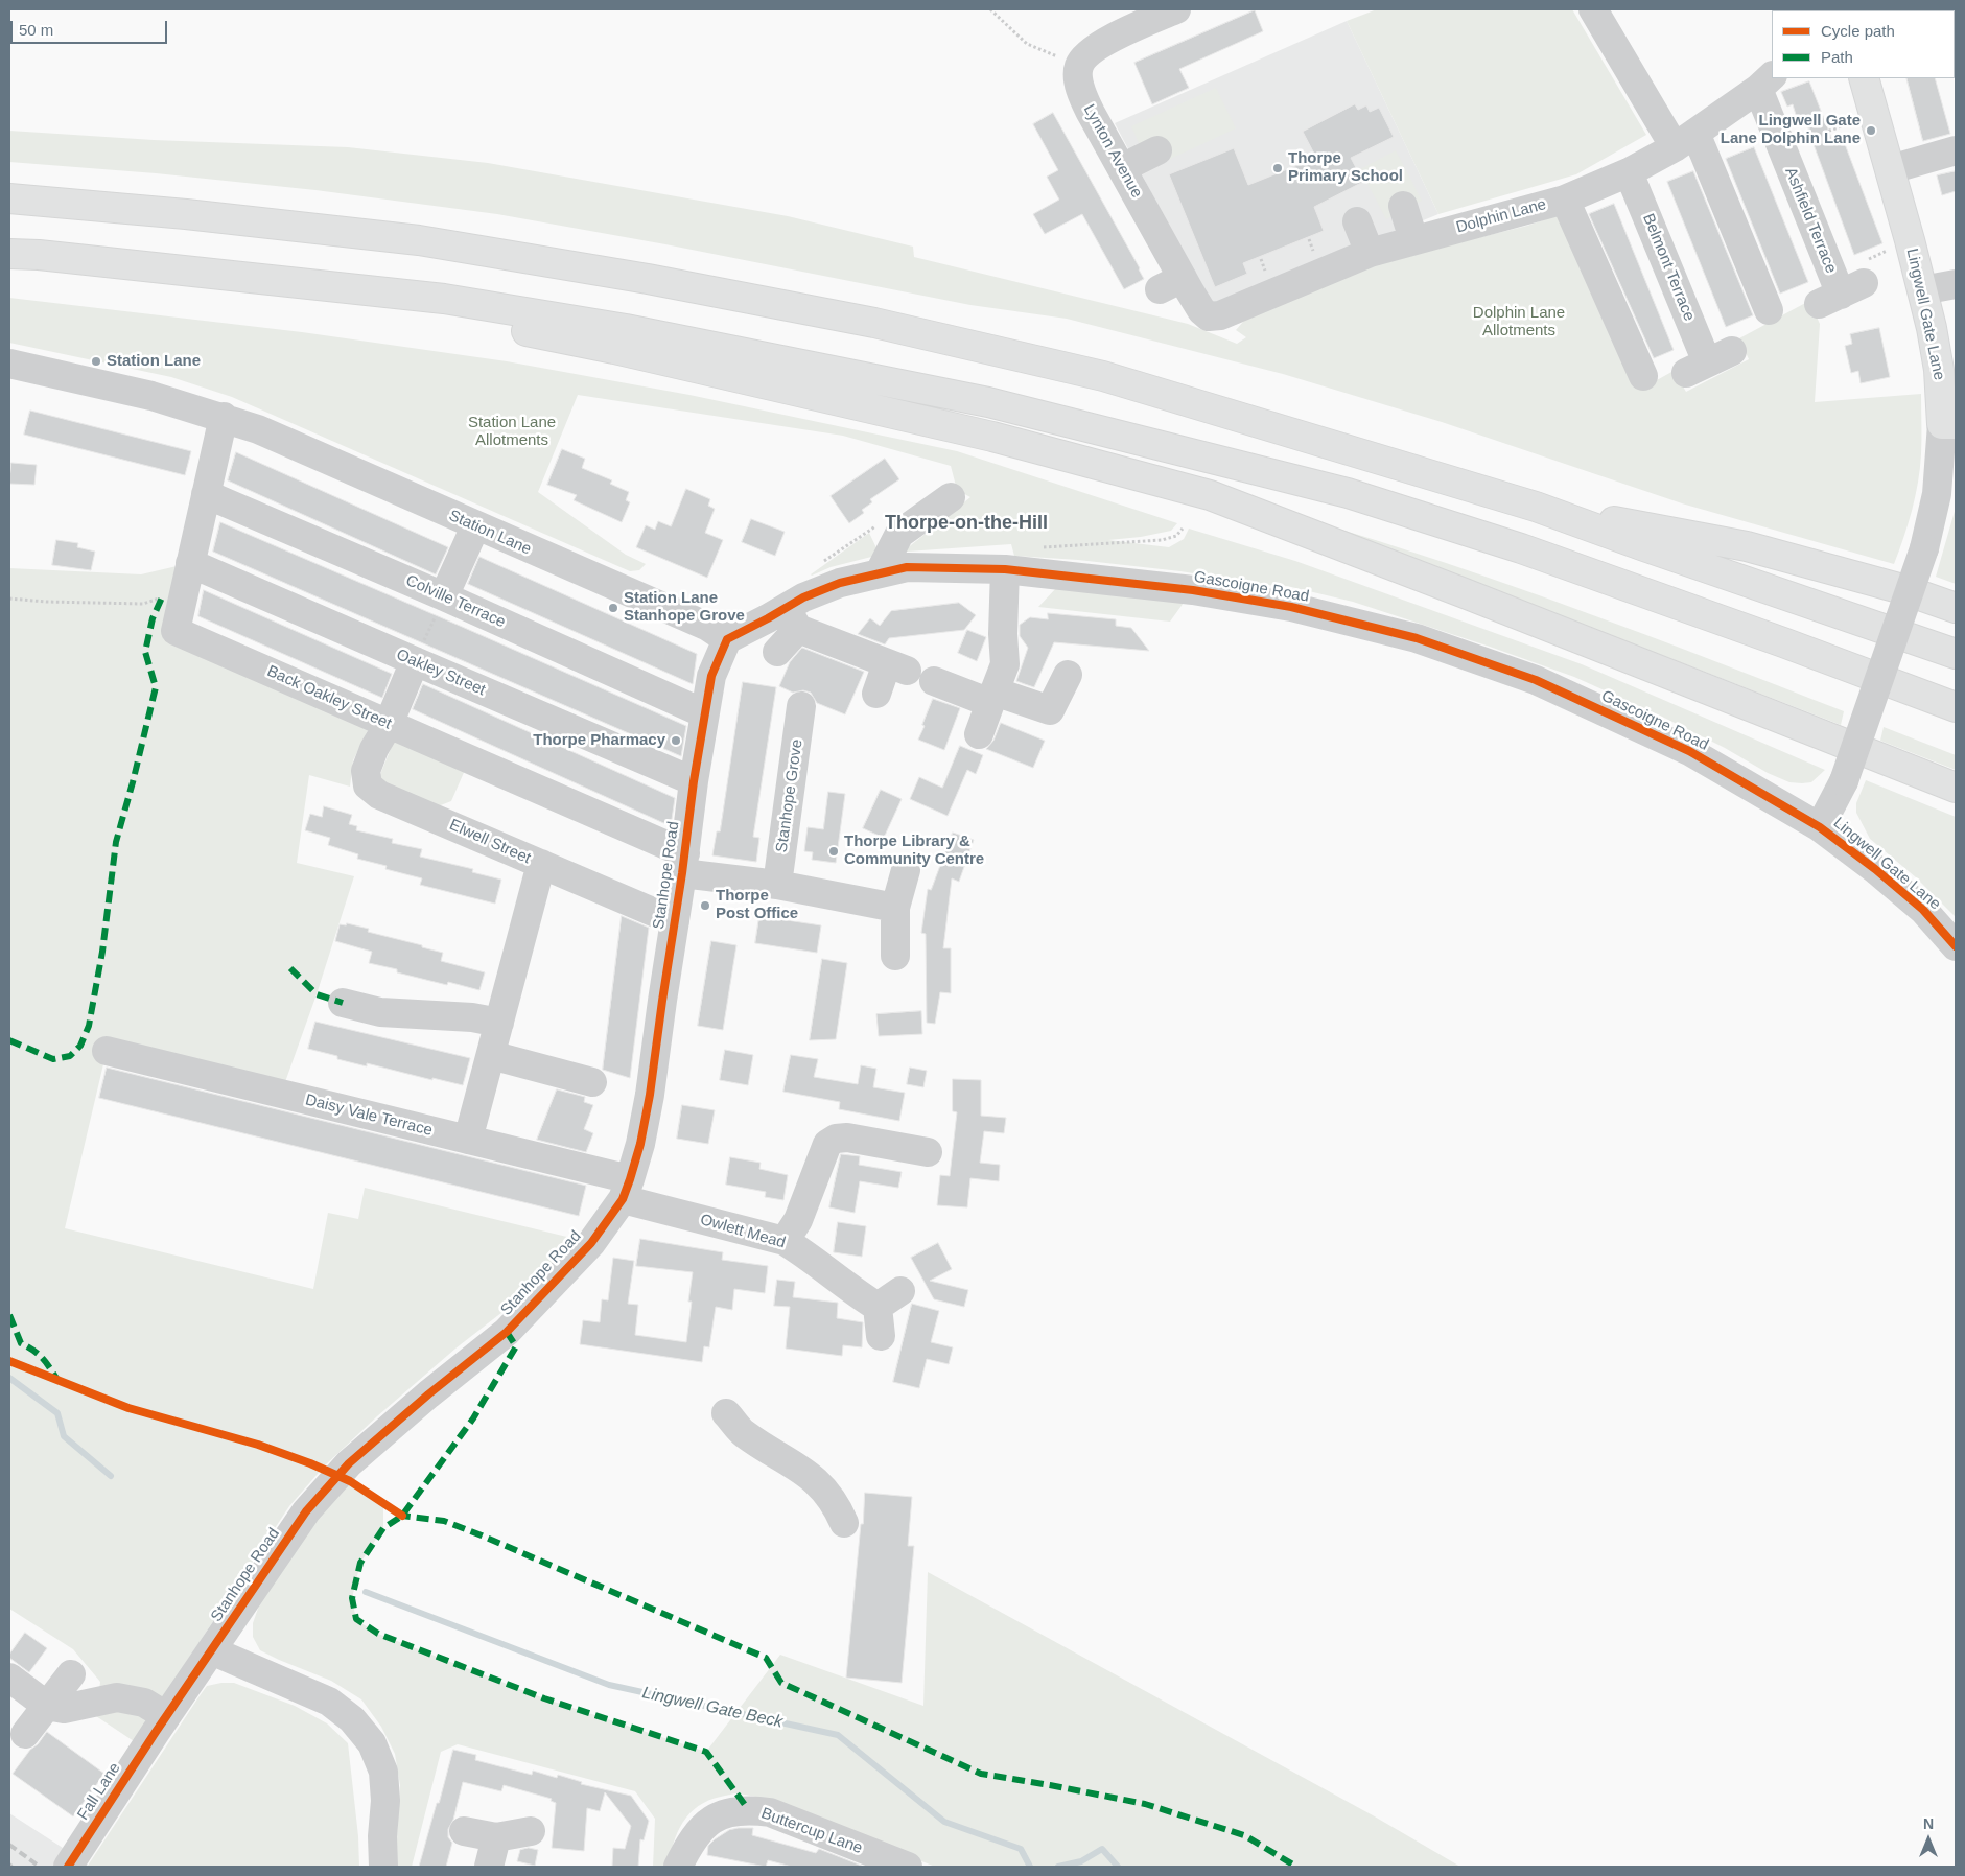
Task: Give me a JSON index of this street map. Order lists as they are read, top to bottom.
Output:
{
  "streets": {
    "main road": ["Lingwell Gate Lane"],
    "street": [
      "Lynton Avenue",
      "Dolphin Lane",
      "Ashfield Terrace",
      "Belmont Terrace",
      "Station Lane",
      "Gascoigne Road",
      "Colville Terrace",
      "Oakley Street",
      "Back Oakley Street",
      "Stanhope Grove",
      "Elwell Street",
      "Stanhope Road",
      "Daisy Vale Terrace",
      "Owlett Mead",
      "Fall Lane",
      "Buttercup Lane"
    ]
  },
  "crossings": [
    ["Lynton Avenue", "Dolphin Lane"],
    ["Dolphin Lane", "Ashfield Terrace"],
    ["Dolphin Lane", "Belmont Terrace"],
    ["Lingwell Gate Lane", "Gascoigne Road"],
    ["Station Lane", "Gascoigne Road"],
    ["Station Lane", "Back Oakley Street"],
    ["Colville Terrace", "Back Oakley Street"],
    ["Colville Terrace", "Stanhope Road"],
    ["Oakley Street", "Back Oakley Street"],
    ["Oakley Street", "Stanhope Road"],
    ["Back Oakley Street", "Stanhope Grove"],
    ["Back Oakley Street", "Elwell Street"],
    ["Back Oakley Street", "Stanhope Road"],
    ["Elwell Street", "Stanhope Road"],
    ["Stanhope Road", "Daisy Vale Terrace"],
    ["Stanhope Road", "Owlett Mead"],
    ["Stanhope Road", "Fall Lane"],
    ["Daisy Vale Terrace", "Owlett Mead"]
  ],
  "districts": ["Thorpe-on-the-Hill"],
  "water": ["Lingwell Gate Beck"],
  "parks": ["Dolphin Lane Allotments", "Station Lane Allotments"],
  "places": [
    "Lingwell Gate Lane Dolphin Lane",
    "Thorpe Primary School",
    "Station Lane",
    "Station Lane Stanhope Grove",
    "Thorpe Pharmacy",
    "Thorpe Library & Community Centre",
    "Thorpe Post Office"
  ],
  "legend": ["Cycle path", "Path"],
  "scale_bar": "50 m",
  "north": "top"
}
